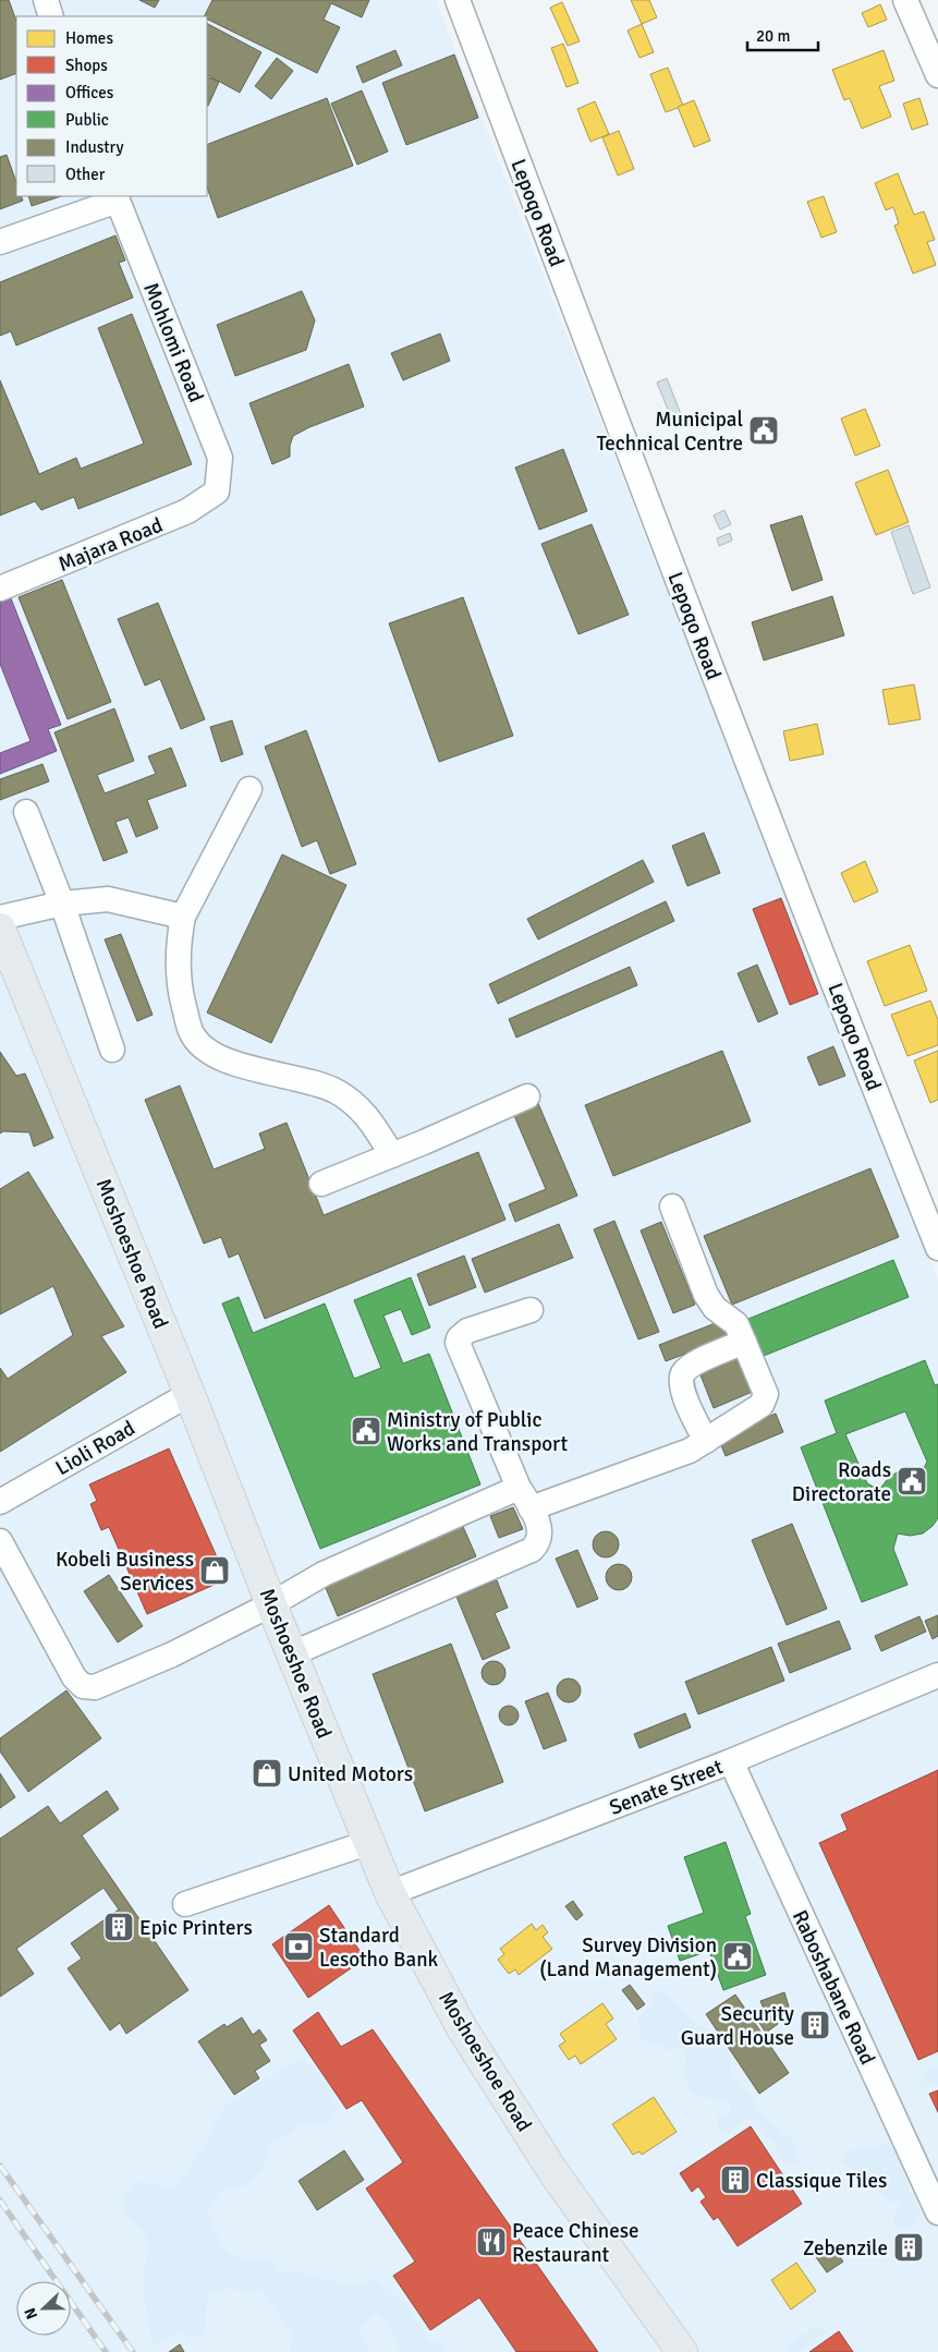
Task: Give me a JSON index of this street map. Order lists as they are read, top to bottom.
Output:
{
  "streets": {
    "main road": ["Moshoeshoe Road"],
    "street": [
      "Lepoqo Road",
      "Mohlomi Road",
      "Majara Road",
      "Lioli Road",
      "Senate Street",
      "Raboshabane Road"
    ]
  },
  "crossings": [
    ["Mohlomi Road", "Majara Road"],
    ["Moshoeshoe Road", "Lioli Road"],
    ["Moshoeshoe Road", "Senate Street"],
    ["Senate Street", "Raboshabane Road"]
  ],
  "places": {
    "public building": [
      "Municipal Technical Centre",
      "Ministry of Public Works and Transport",
      "Roads Directorate",
      "Survey Division (Land Management)"
    ],
    "shop": ["Kobeli Business Services", "United Motors"],
    "building": [
      "Epic Printers",
      "Security Guard House",
      "Classique Tiles",
      "Zebenzile"
    ],
    "bank": ["Standard Lesotho Bank"],
    "restaurant": ["Peace Chinese Restaurant"]
  },
  "legend": [
    "Homes",
    "Shops",
    "Offices",
    "Public",
    "Industry",
    "Other"
  ],
  "scale_bar": "20 m",
  "north": "left"
}
